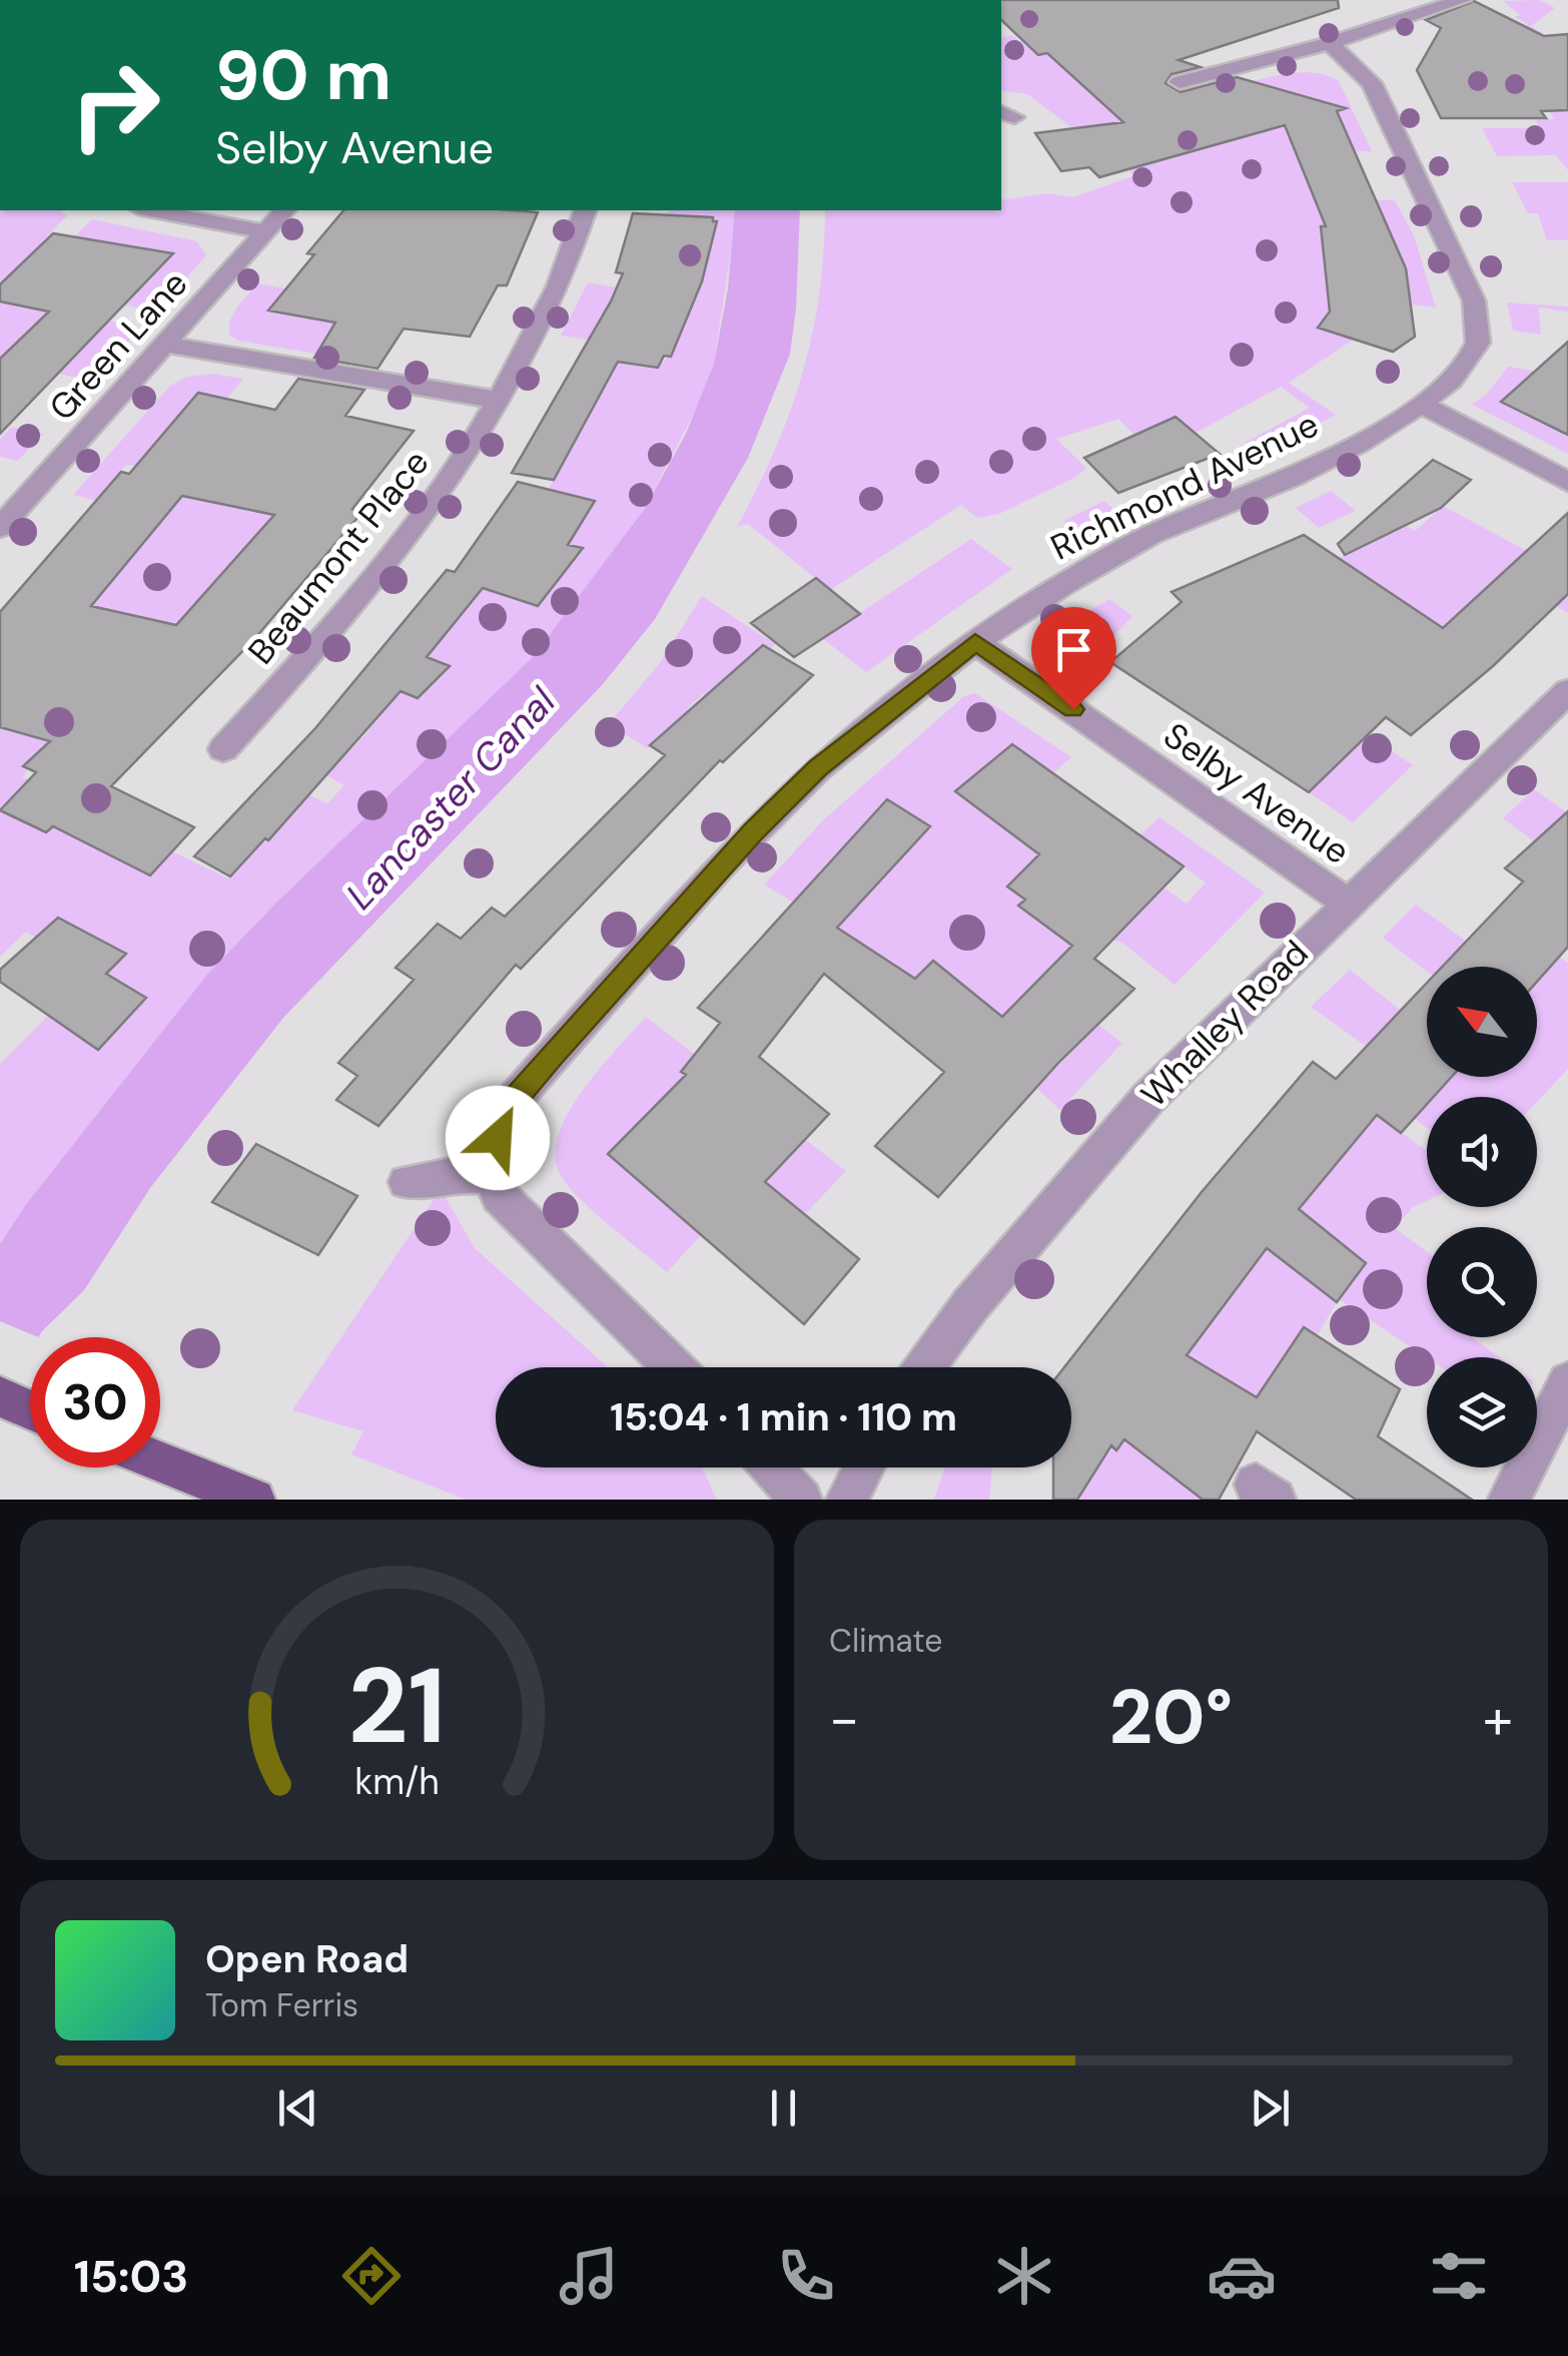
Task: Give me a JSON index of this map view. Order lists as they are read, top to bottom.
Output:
{
  "streets": {
    "street": [
      "Green Lane",
      "Richmond Avenue",
      "Beaumont Place",
      "Selby Avenue",
      "Whalley Road"
    ]
  },
  "crossings": [
    ["Richmond Avenue", "Selby Avenue"],
    ["Selby Avenue", "Whalley Road"]
  ],
  "water": ["Lancaster Canal"],
  "north": "top left",
  "page": {
    "turn": ["90 m", "Selby Avenue"],
    "limit": "30",
    "trip": "15:04 · 1 min · 110 m",
    "tile": "Climate",
    "heat": ["−", "20°", "+"],
    "song": ["Open Road", "Tom Ferris"],
    "tabs": "15:03",
    "gauge": ["21", "km/h"]
  }
}
